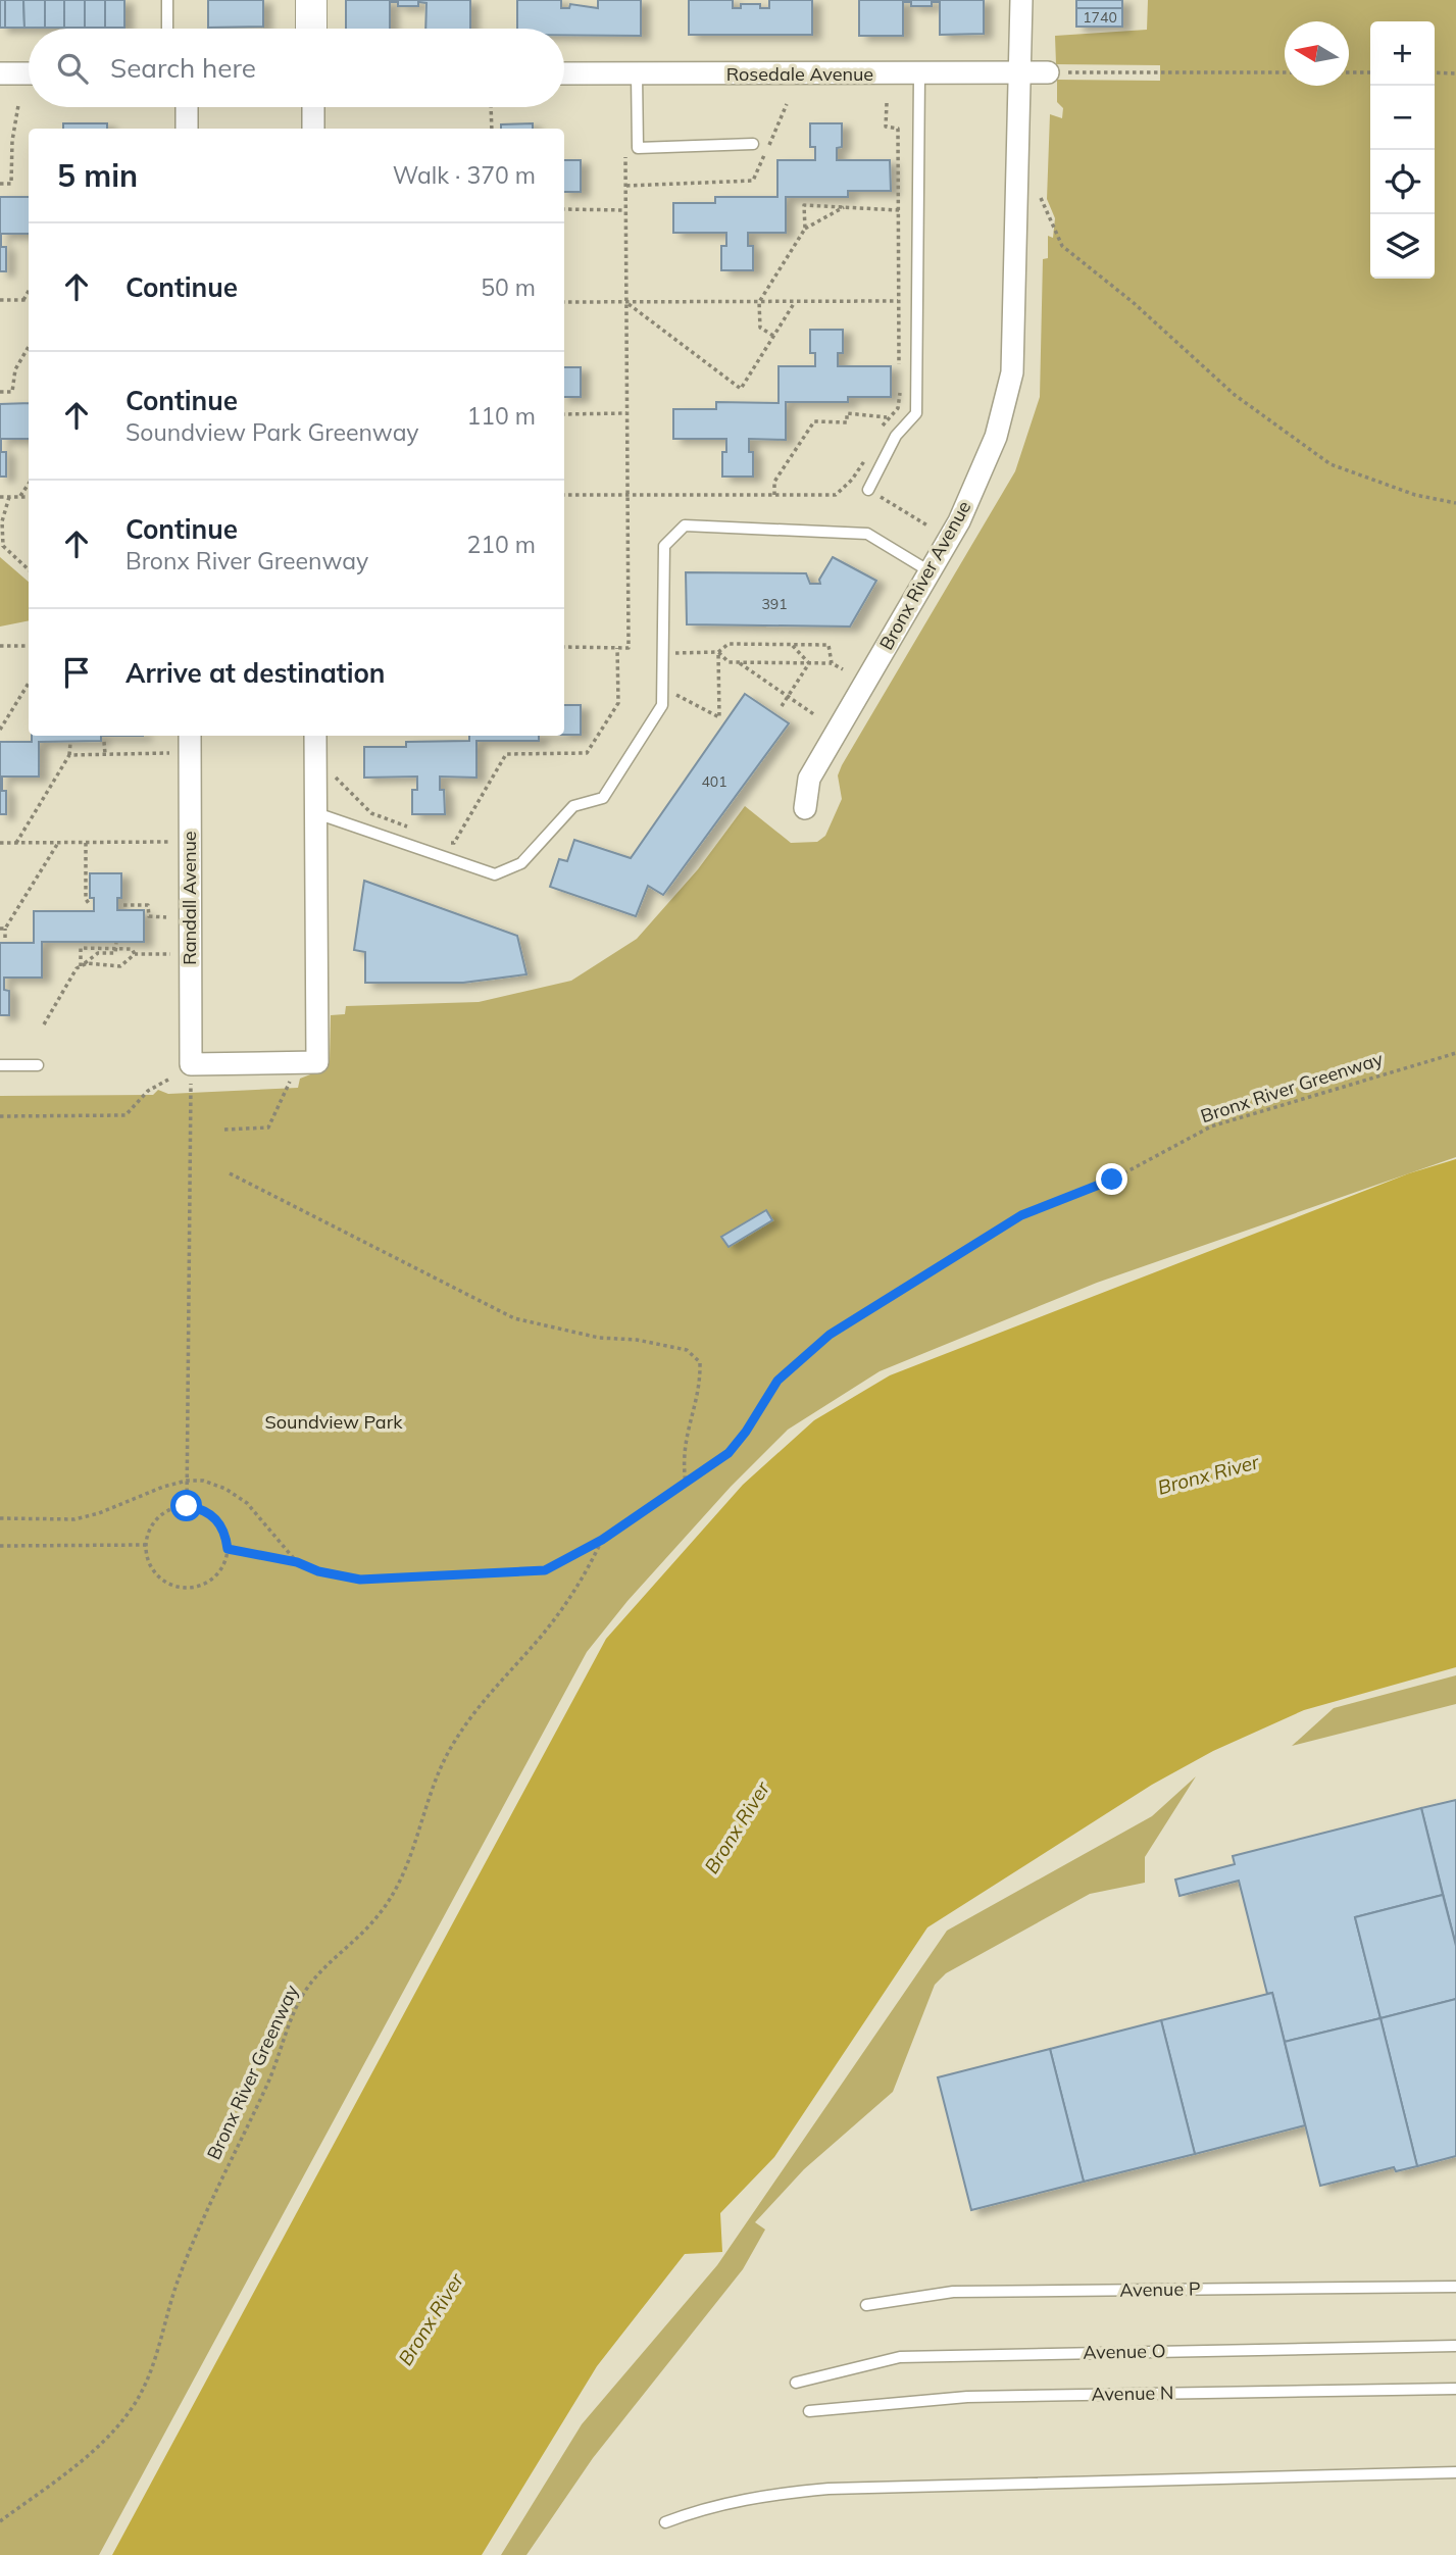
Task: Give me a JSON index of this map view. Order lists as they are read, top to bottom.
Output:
{
  "streets": {
    "street": ["Rosedale Avenue", "Bronx River Avenue", "Randall Avenue"],
    "lane": ["Avenue P", "Avenue O", "Avenue N"],
    "path": ["Bronx River Greenway"]
  },
  "crossings": [
    ["Rosedale Avenue", "Bronx River Avenue"]
  ],
  "water": ["Bronx River"],
  "parks": ["Soundview Park"],
  "house_numbers": ["1740", "391", "401"],
  "north": "left",
  "page": {
    "map_buttons": ["+", "−"],
    "search": "Search here",
    "heading": ["5 min", "Walk · 370 m"],
    "list": [
      ["Continue", "50 m"],
      ["Continue", "Soundview Park Greenway", "110 m"],
      ["Continue", "Bronx River Greenway", "210 m"],
      "Arrive at destination"
    ]
  }
}
